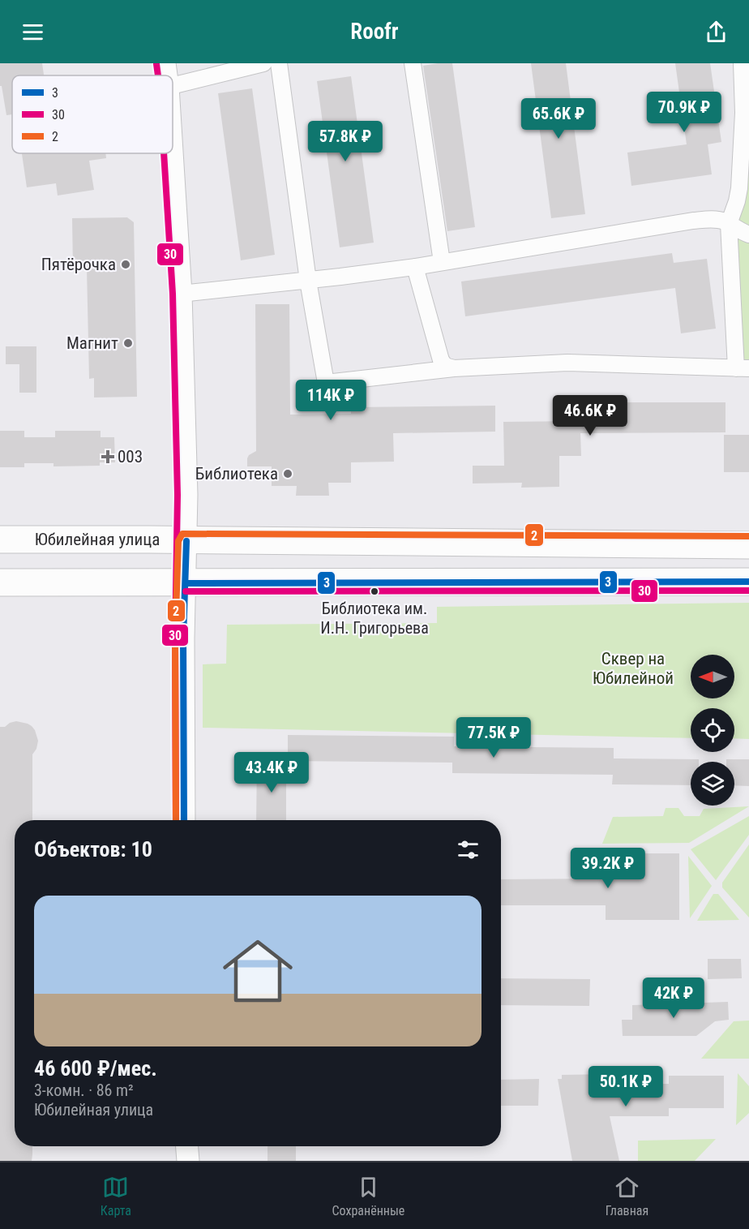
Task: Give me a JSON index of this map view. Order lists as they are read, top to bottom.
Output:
{
  "streets": {
    "highway": ["Юбилейная улица"]
  },
  "parks": ["Сквер на Юбилейной"],
  "places": {
    "other": [
      "Пятёрочка",
      "Магнит",
      "Библиотека",
      "Библиотека им. И.Н. Григорьева"
    ],
    "health": ["003"]
  },
  "lines": ["transit line 30", "transit line 2", "transit line 3"],
  "legend": ["3", "30", "2"],
  "north": "left",
  "page": {
    "header": "Roofr",
    "price": [
      "70.9K ₽",
      "65.6K ₽",
      "57.8K ₽",
      "114K ₽",
      "46.6K ₽",
      "77.5K ₽",
      "43.4K ₽",
      "39.2K ₽",
      "42K ₽",
      "50.1K ₽"
    ],
    "heading": "Объектов: 10",
    "list": [
      {
        "name": "46 600 ₽/мес.",
        "note": "3-комн. · 86 m² · Юбилейная улица"
      }
    ],
    "tabs": ["Карта", "Сохранённые", "Главная"]
  }
}
